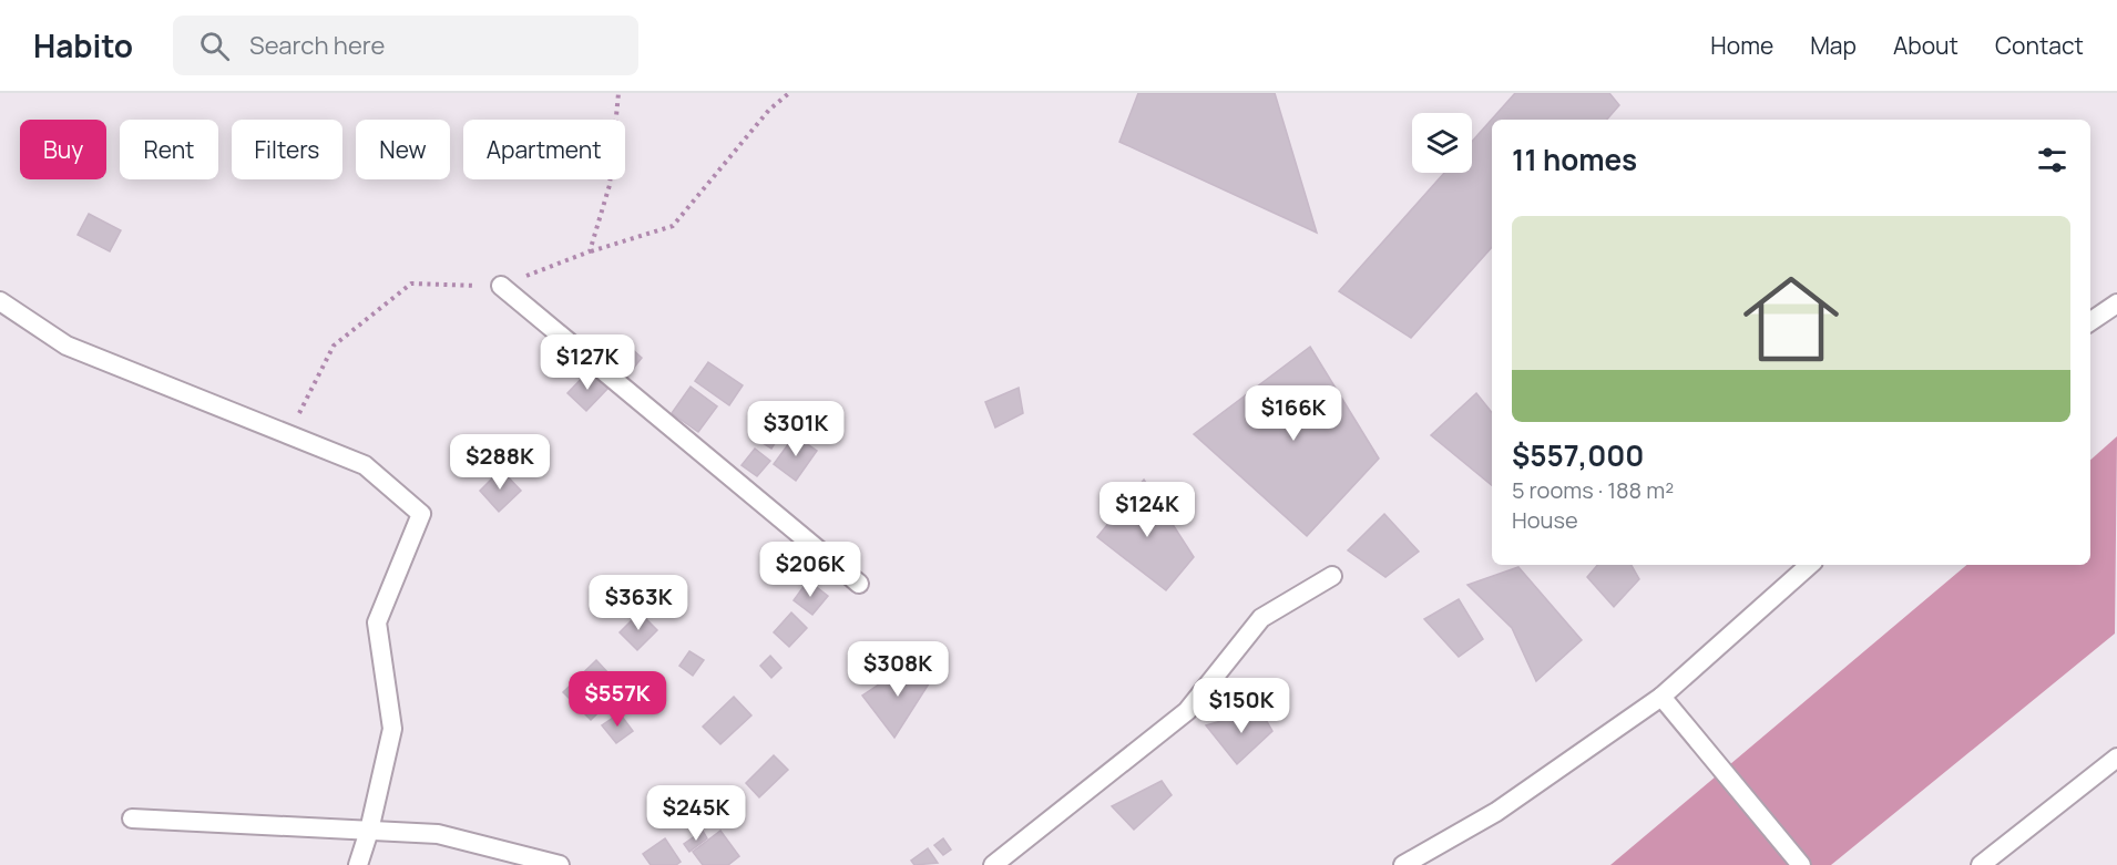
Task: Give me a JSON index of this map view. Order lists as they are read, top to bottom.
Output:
{
  "page": {
    "header": "Habito",
    "search": "Search here",
    "nav": [
      "Home",
      "Map",
      "About",
      "Contact"
    ],
    "chip": [
      "Buy",
      "Rent",
      "Filters",
      "New",
      "Apartment"
    ],
    "heading": "11 homes",
    "list": [
      {
        "name": "$557,000",
        "note": "5 rooms · 188 m² · House"
      }
    ],
    "price": [
      "$127K",
      "$166K",
      "$301K",
      "$288K",
      "$124K",
      "$206K",
      "$363K",
      "$308K",
      "$557K",
      "$150K",
      "$245K"
    ]
  }
}
